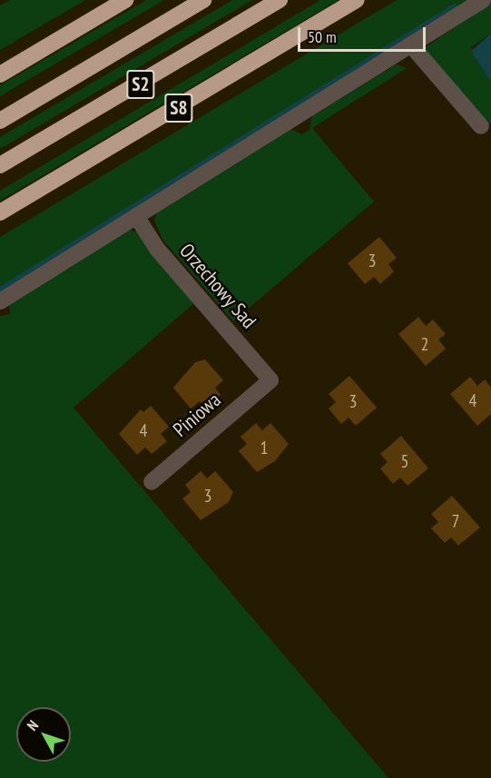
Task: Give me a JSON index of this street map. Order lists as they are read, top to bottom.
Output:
{
  "streets": {
    "highway": ["S2", "S8"],
    "street": ["Orzechowy Sad", "Piniowa"]
  },
  "crossings": [
    ["Orzechowy Sad", "Piniowa"]
  ],
  "house_numbers": [
    "3",
    "2",
    "4",
    "3",
    "4",
    "1",
    "5",
    "3",
    "7"
  ],
  "scale_bar": "50 m",
  "north": "top left"
}
